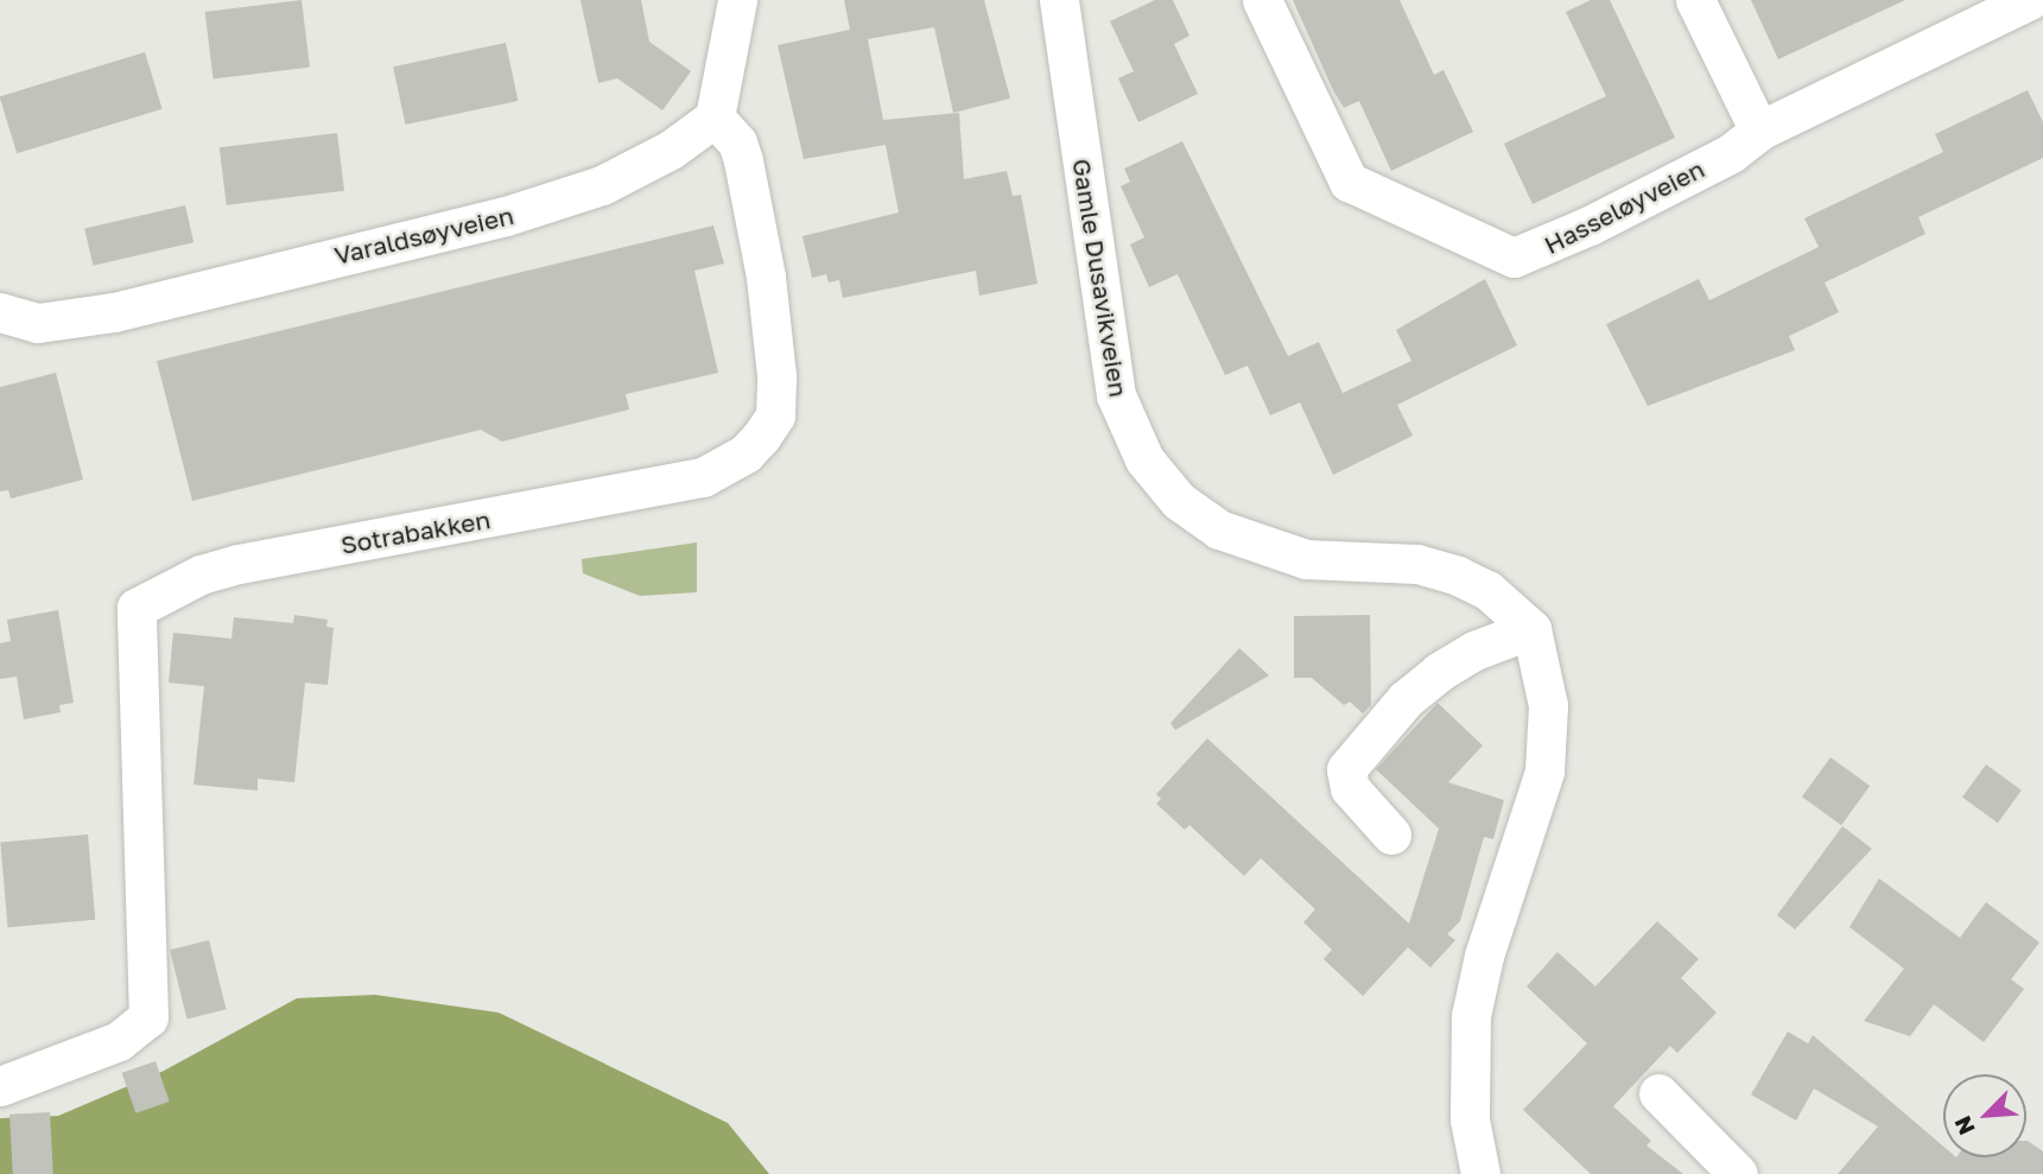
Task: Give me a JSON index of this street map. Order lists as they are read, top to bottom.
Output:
{
  "streets": {
    "street": [
      "Hasseløyveien",
      "Varaldsøyveien",
      "Gamle Dusavikveien",
      "Sotrabakken"
    ]
  },
  "crossings": [
    ["Varaldsøyveien", "Sotrabakken"]
  ],
  "north": "bottom left"
}
